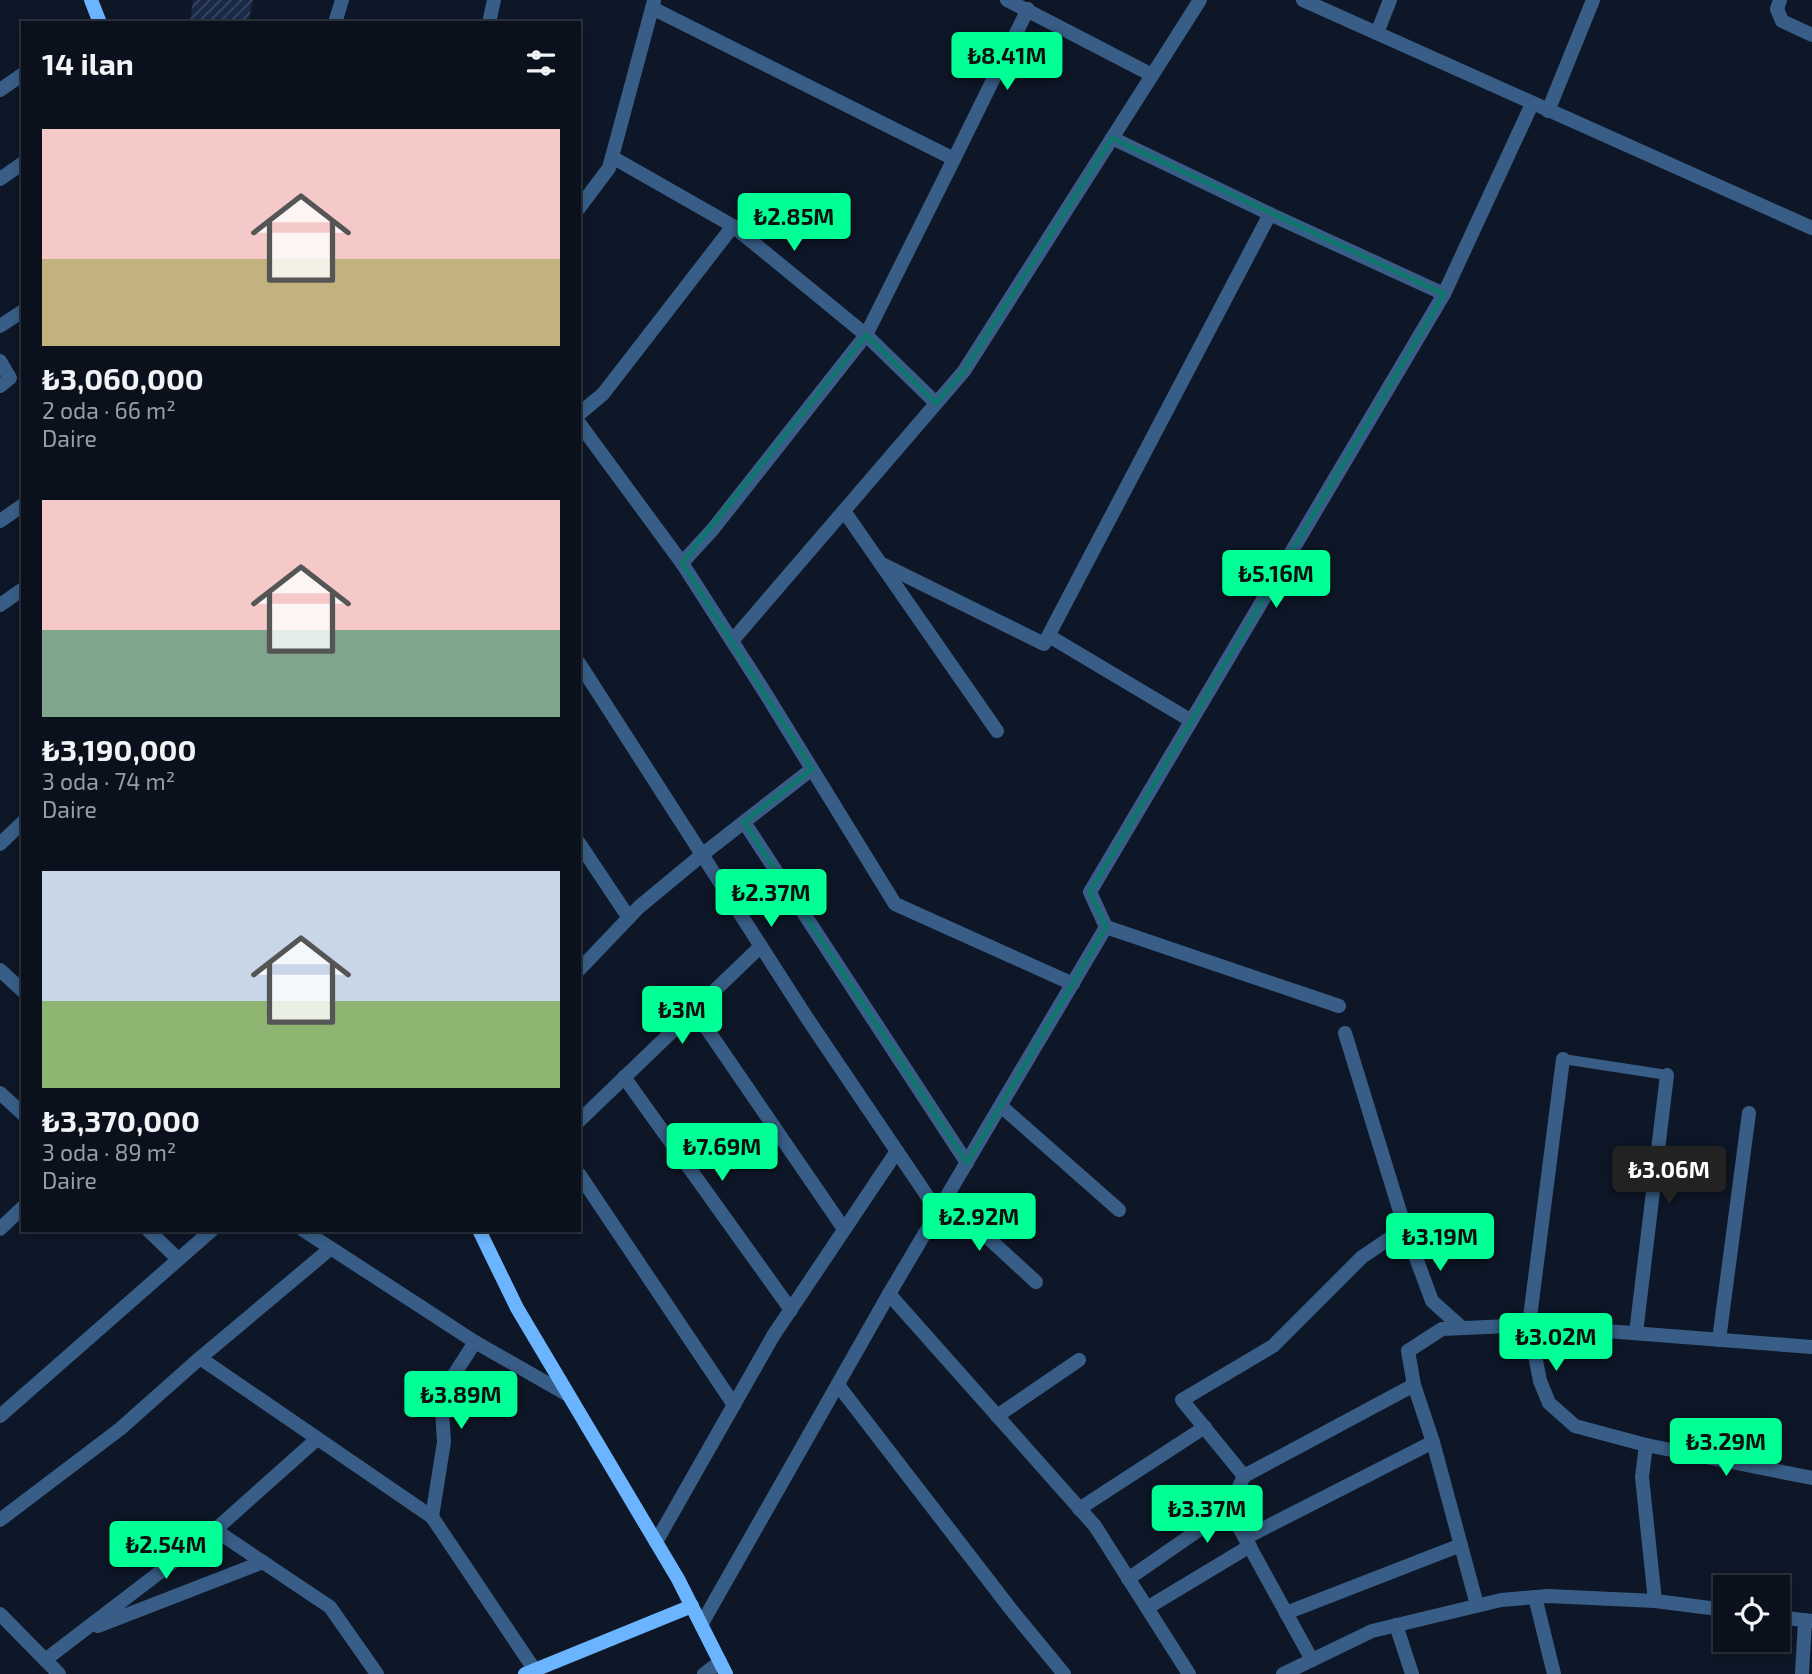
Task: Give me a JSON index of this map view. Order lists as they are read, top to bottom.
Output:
{
  "page": {
    "heading": "14 ilan",
    "price": [
      "₺8.41M",
      "₺2.85M",
      "₺5.16M",
      "₺2.37M",
      "₺3M",
      "₺7.69M",
      "₺3.06M",
      "₺2.92M",
      "₺3.19M",
      "₺3.02M",
      "₺3.89M",
      "₺3.29M",
      "₺3.37M",
      "₺2.54M"
    ],
    "list": [
      {
        "name": "₺3,060,000",
        "note": "2 oda · 66 m² · Daire"
      },
      {
        "name": "₺3,190,000",
        "note": "3 oda · 74 m² · Daire"
      },
      {
        "name": "₺3,370,000",
        "note": "3 oda · 89 m² · Daire"
      }
    ]
  }
}
